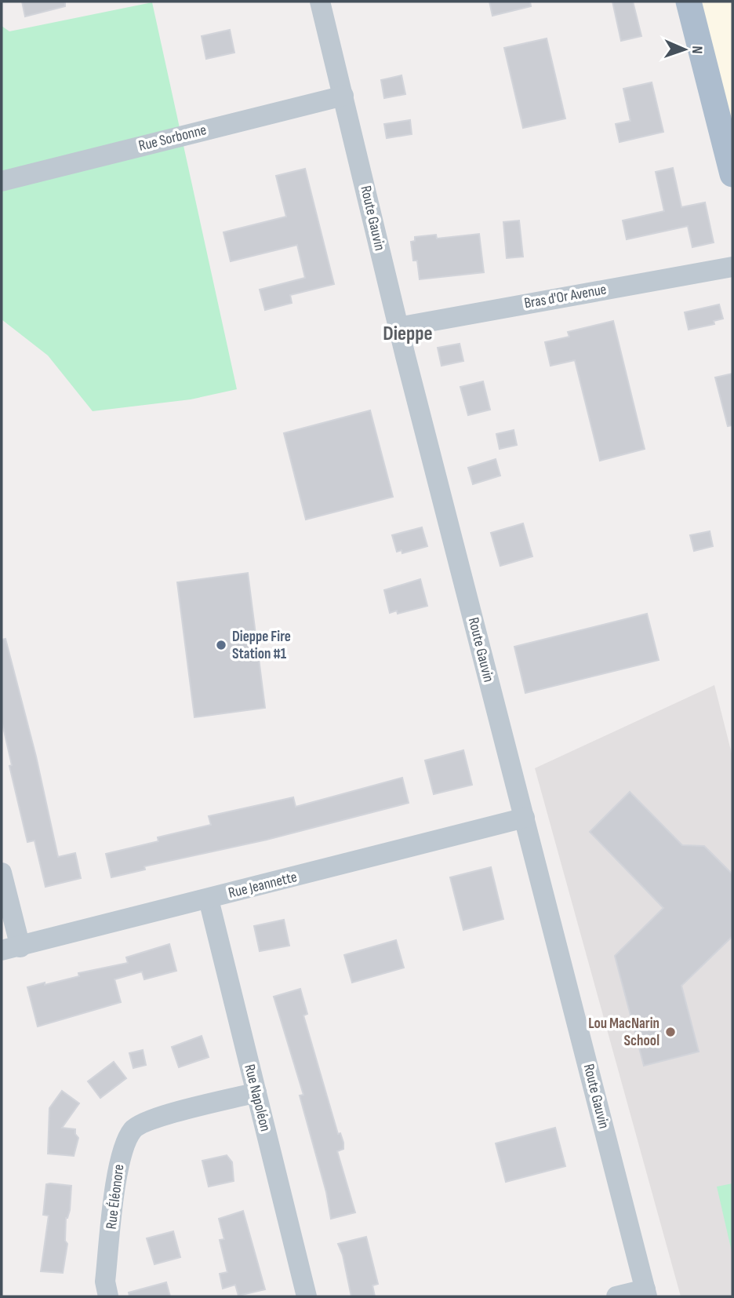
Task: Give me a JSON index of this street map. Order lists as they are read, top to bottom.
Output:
{
  "streets": {
    "street": [
      "Rue Sorbonne",
      "Route Gauvin",
      "Bras d'Or Avenue",
      "Rue Jeannette",
      "Rue Napoléon",
      "Rue Éléonore"
    ]
  },
  "crossings": [
    ["Rue Sorbonne", "Route Gauvin"],
    ["Route Gauvin", "Bras d'Or Avenue"],
    ["Route Gauvin", "Rue Jeannette"],
    ["Rue Jeannette", "Rue Napoléon"],
    ["Rue Napoléon", "Rue Éléonore"]
  ],
  "districts": ["Dieppe"],
  "places": ["Dieppe Fire Station #1", "Lou MacNarin School"],
  "north": "right"
}
